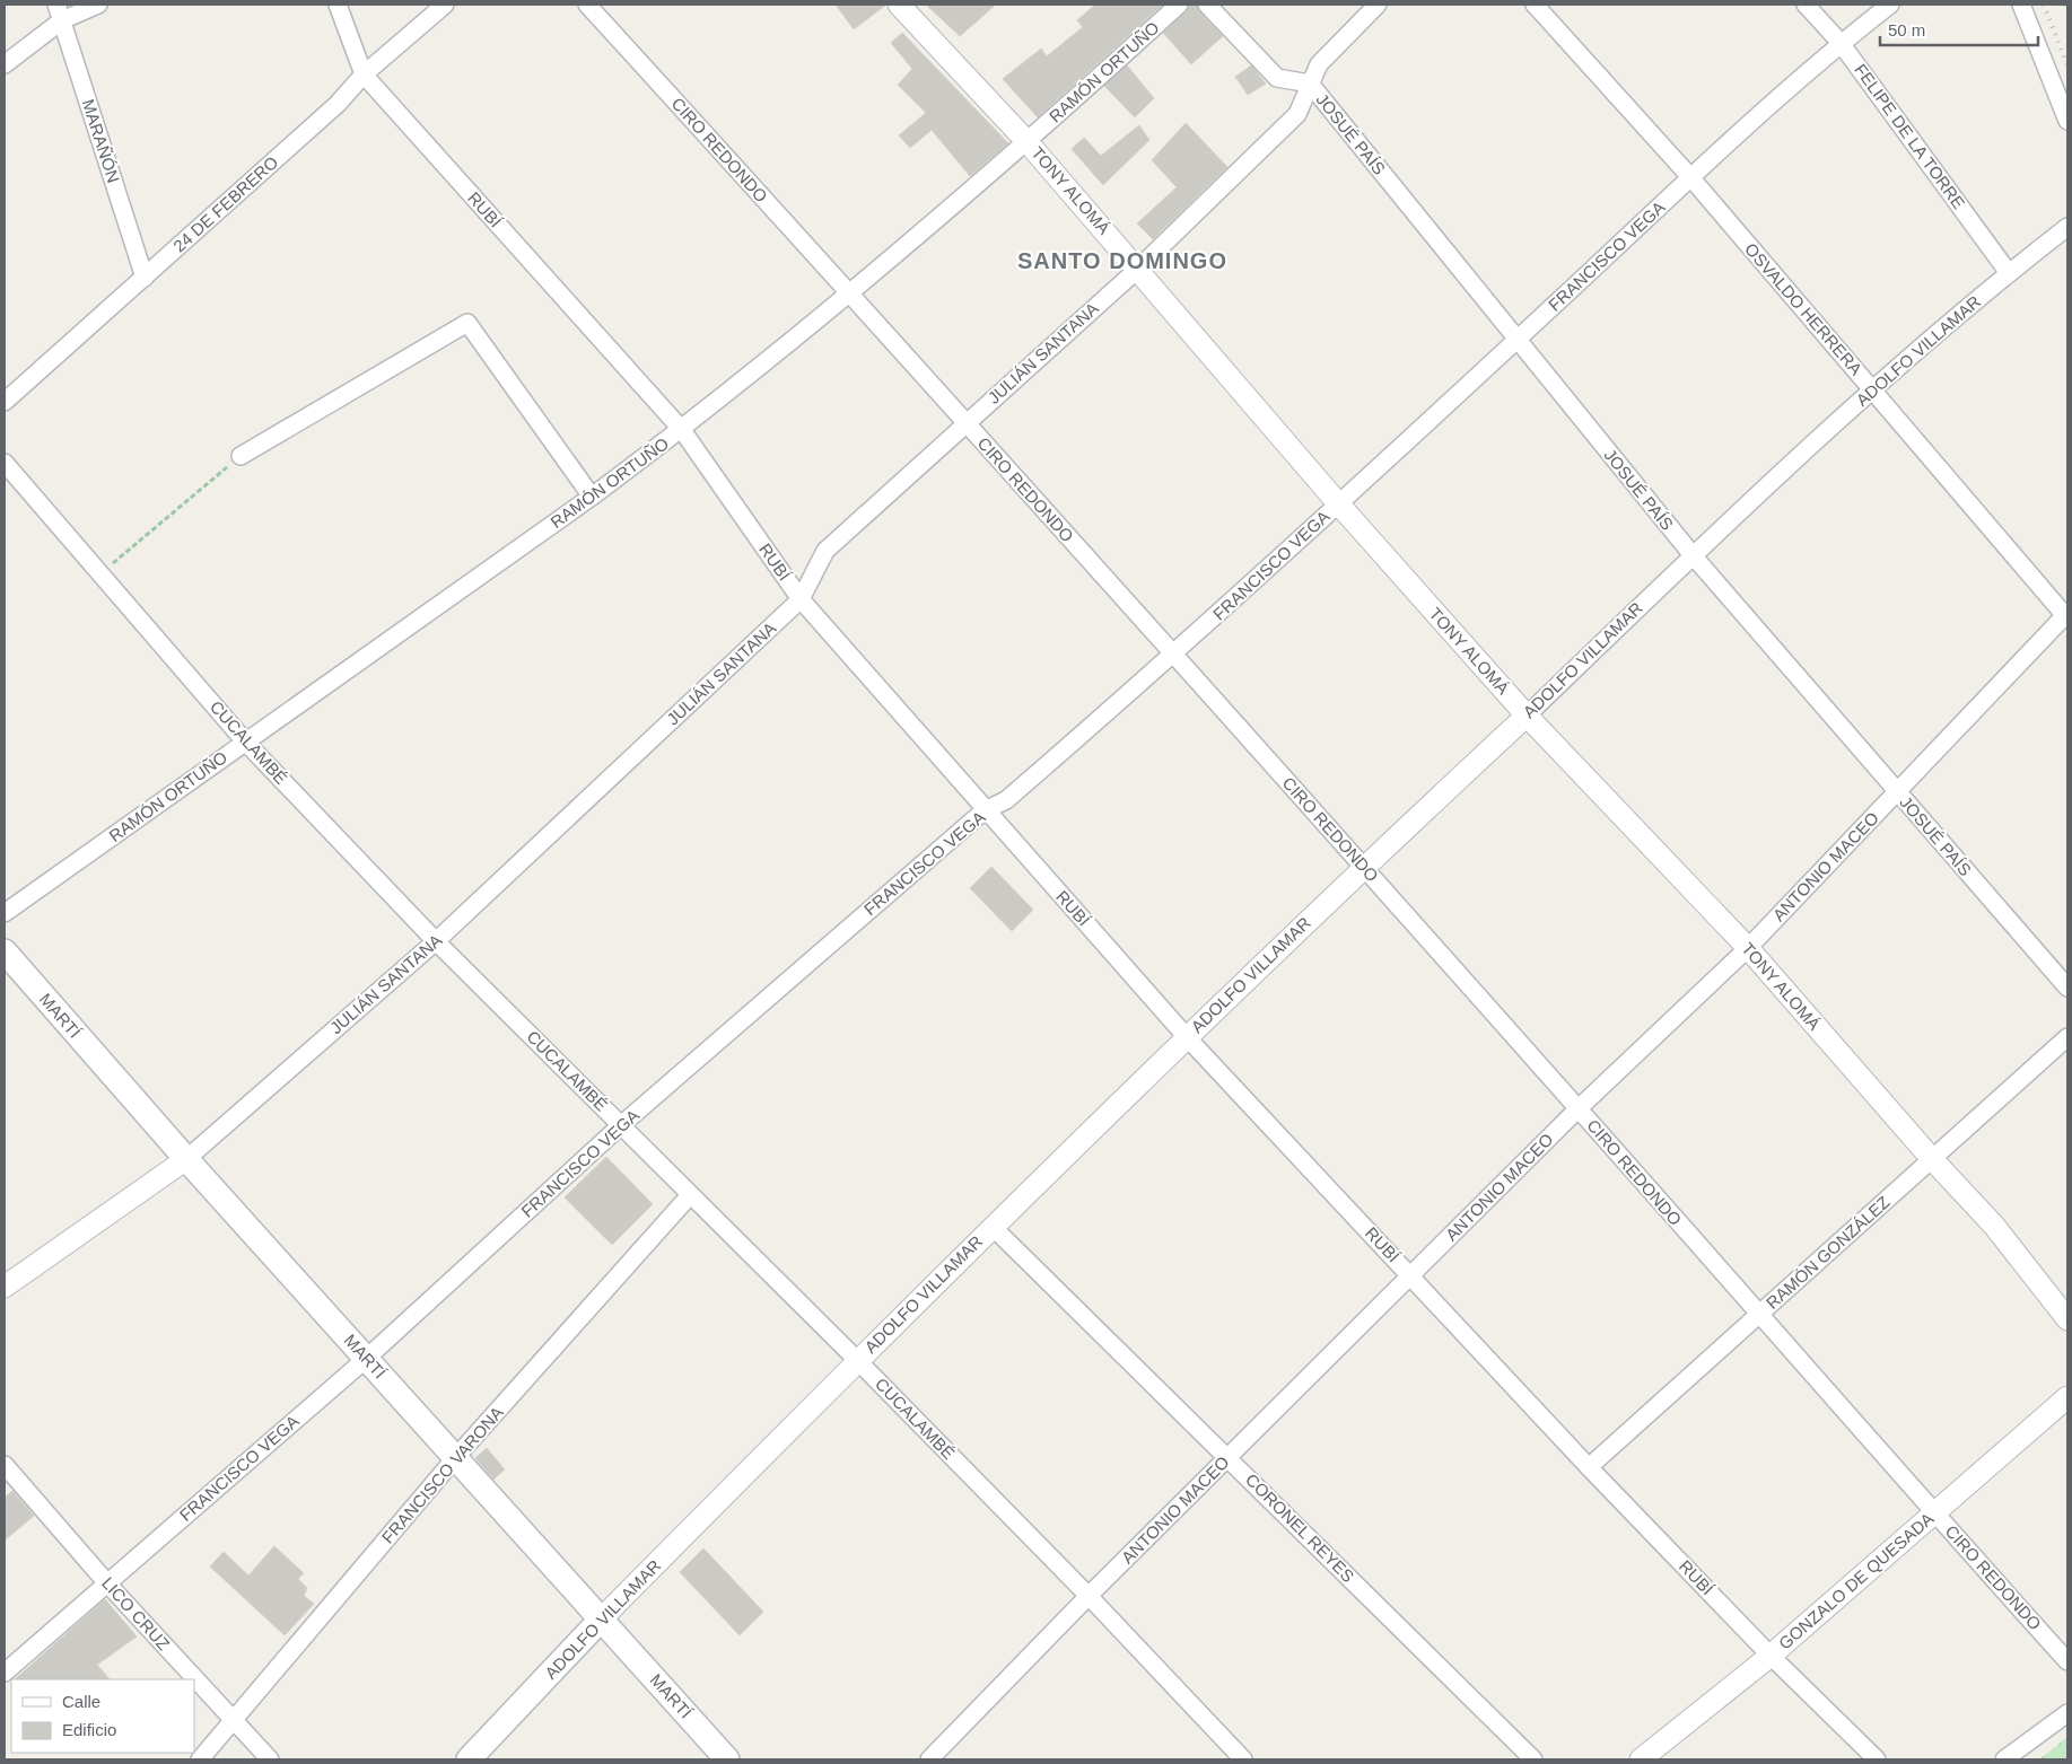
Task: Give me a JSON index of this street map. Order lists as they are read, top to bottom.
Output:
{
  "streets": {
    "main road": ["ADOLFO VILLAMAR", "MARTÍ"],
    "street": [
      "RAMÓN ORTUÑO",
      "JOSUÉ PAÍS",
      "FELIPE DE LA TORRE",
      "MARAÑÓN",
      "CIRO REDONDO",
      "TONY ALOMÁ",
      "24 DE FEBRERO",
      "RUBÍ",
      "FRANCISCO VEGA",
      "OSVALDO HERRERA",
      "JULIÁN SANTANA",
      "CUCALAMBÉ",
      "ANTONIO MACEO",
      "RAMÓN GONZÁLEZ",
      "FRANCISCO VARONA",
      "CORONEL REYES",
      "GONZALO DE QUESADA",
      "LICO CRUZ"
    ]
  },
  "crossings": [
    ["RAMÓN ORTUÑO", "CIRO REDONDO"],
    ["RAMÓN ORTUÑO", "TONY ALOMÁ"],
    ["RAMÓN ORTUÑO", "RUBÍ"],
    ["RAMÓN ORTUÑO", "CUCALAMBÉ"],
    ["JOSUÉ PAÍS", "FRANCISCO VEGA"],
    ["JOSUÉ PAÍS", "ADOLFO VILLAMAR"],
    ["JOSUÉ PAÍS", "JULIÁN SANTANA"],
    ["JOSUÉ PAÍS", "ANTONIO MACEO"],
    ["FELIPE DE LA TORRE", "FRANCISCO VEGA"],
    ["FELIPE DE LA TORRE", "ADOLFO VILLAMAR"],
    ["MARAÑÓN", "24 DE FEBRERO"],
    ["CIRO REDONDO", "FRANCISCO VEGA"],
    ["CIRO REDONDO", "ADOLFO VILLAMAR"],
    ["CIRO REDONDO", "JULIÁN SANTANA"],
    ["CIRO REDONDO", "ANTONIO MACEO"],
    ["CIRO REDONDO", "RAMÓN GONZÁLEZ"],
    ["CIRO REDONDO", "GONZALO DE QUESADA"],
    ["TONY ALOMÁ", "FRANCISCO VEGA"],
    ["TONY ALOMÁ", "ADOLFO VILLAMAR"],
    ["TONY ALOMÁ", "JULIÁN SANTANA"],
    ["TONY ALOMÁ", "ANTONIO MACEO"],
    ["TONY ALOMÁ", "RAMÓN GONZÁLEZ"],
    ["24 DE FEBRERO", "RUBÍ"],
    ["RUBÍ", "FRANCISCO VEGA"],
    ["RUBÍ", "ADOLFO VILLAMAR"],
    ["RUBÍ", "JULIÁN SANTANA"],
    ["RUBÍ", "ANTONIO MACEO"],
    ["RUBÍ", "RAMÓN GONZÁLEZ"],
    ["RUBÍ", "GONZALO DE QUESADA"],
    ["FRANCISCO VEGA", "OSVALDO HERRERA"],
    ["FRANCISCO VEGA", "CUCALAMBÉ"],
    ["FRANCISCO VEGA", "MARTÍ"],
    ["FRANCISCO VEGA", "LICO CRUZ"],
    ["OSVALDO HERRERA", "ADOLFO VILLAMAR"],
    ["OSVALDO HERRERA", "ANTONIO MACEO"],
    ["ADOLFO VILLAMAR", "CUCALAMBÉ"],
    ["ADOLFO VILLAMAR", "MARTÍ"],
    ["ADOLFO VILLAMAR", "CORONEL REYES"],
    ["JULIÁN SANTANA", "CUCALAMBÉ"],
    ["JULIÁN SANTANA", "MARTÍ"],
    ["CUCALAMBÉ", "ANTONIO MACEO"],
    ["CUCALAMBÉ", "FRANCISCO VARONA"],
    ["ANTONIO MACEO", "CORONEL REYES"],
    ["MARTÍ", "FRANCISCO VARONA"],
    ["FRANCISCO VARONA", "LICO CRUZ"]
  ],
  "districts": ["SANTO DOMINGO"],
  "legend": ["Calle", "Edificio"],
  "scale_bar": "50 m"
}
